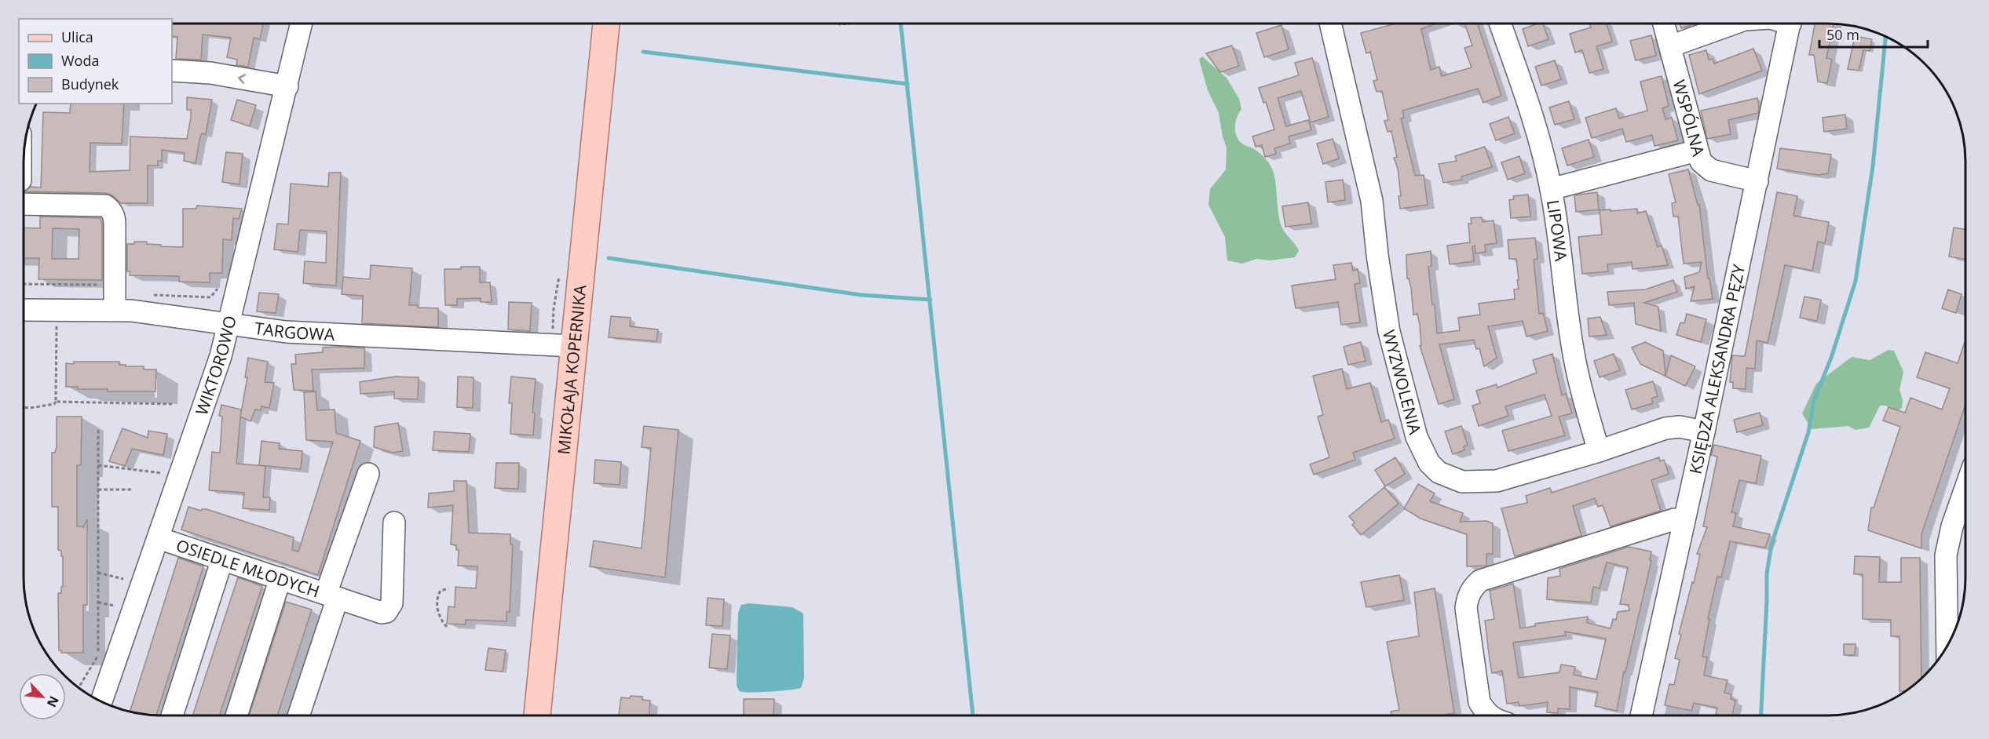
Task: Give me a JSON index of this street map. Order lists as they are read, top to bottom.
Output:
{
  "streets": {
    "main road": ["MIKOŁAJA KOPERNIKA"],
    "street": [
      "WSPÓLNA",
      "LIPOWA",
      "TARGOWA",
      "WIKTOROWO",
      "KSIĘDZA ALEKSANDRA PĘZY",
      "WYZWOLENIA",
      "OSIEDLE MŁODYCH"
    ]
  },
  "crossings": [
    ["WSPÓLNA", "KSIĘDZA ALEKSANDRA PĘZY"],
    ["LIPOWA", "WYZWOLENIA"],
    ["TARGOWA", "WIKTOROWO"],
    ["TARGOWA", "MIKOŁAJA KOPERNIKA"],
    ["WIKTOROWO", "OSIEDLE MŁODYCH"],
    ["KSIĘDZA ALEKSANDRA PĘZY", "WYZWOLENIA"]
  ],
  "legend": ["Ulica", "Woda", "Budynek"],
  "scale_bar": "50 m",
  "north": "bottom right"
}
